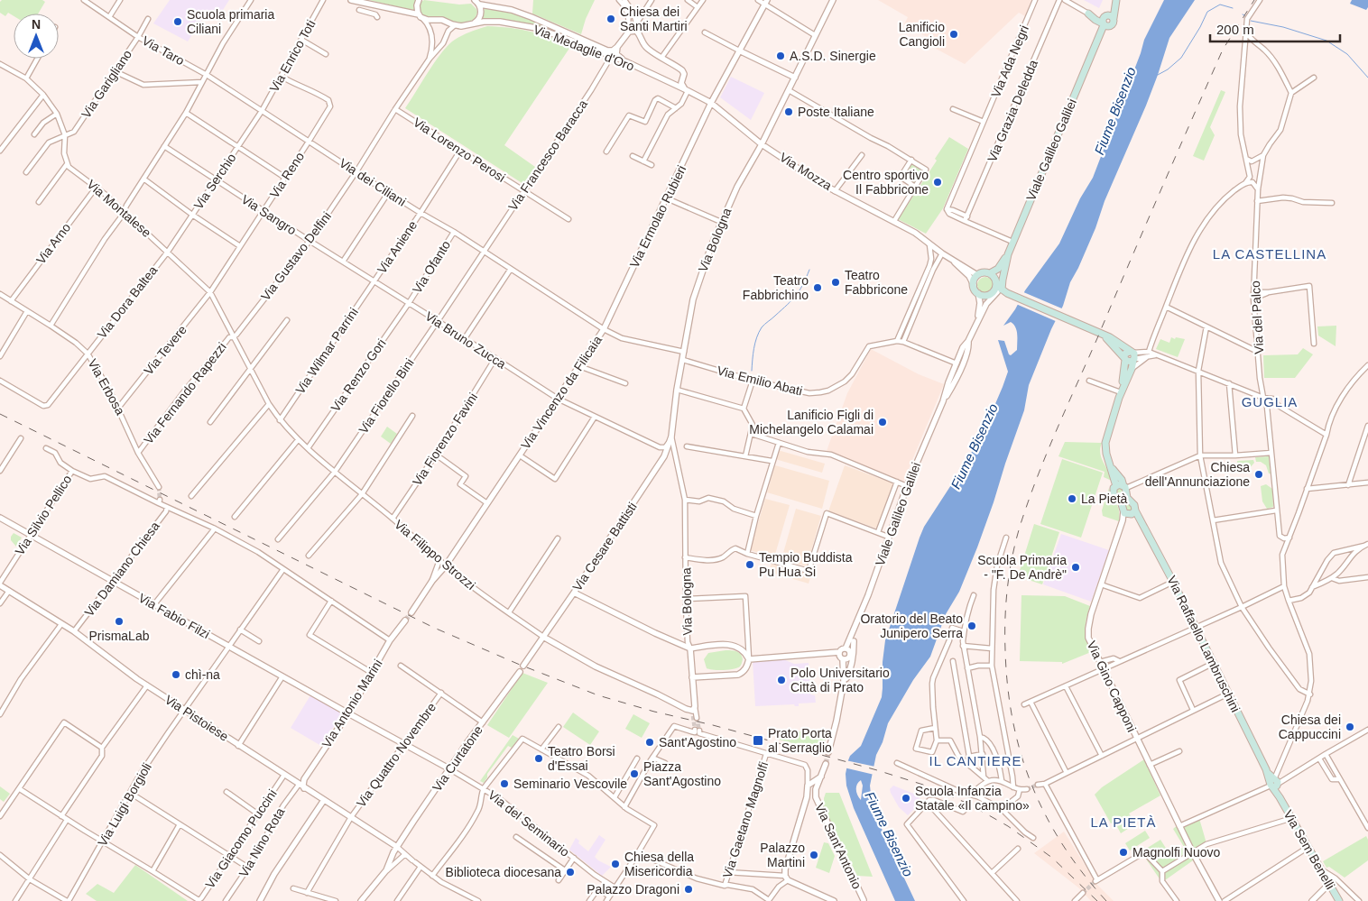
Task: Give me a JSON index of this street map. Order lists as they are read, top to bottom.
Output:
{
  "streets": {
    "main road": ["Viale Galileo Galilei", "Via Raffaello Lambruschini", "Via Sem Benelli"],
    "street": [
      "Via Medaglie d'Oro",
      "Via Taro",
      "Via Enrico Toti",
      "Via Ada Negri",
      "Via Garigliano",
      "Via Grazia Deledda",
      "Via Lorenzo Perosi",
      "Via Francesco Baracca",
      "Via Mozza",
      "Via Reno",
      "Via Serchio",
      "Via dei Ciliani",
      "Via Montalese",
      "Via Sangro",
      "Via Ermolao Rubieri",
      "Via Bologna",
      "Via Arno",
      "Via Aniene",
      "Via Gustavo Delfini",
      "Via Ofanto",
      "Via Dora Baltea",
      "Via del Palco",
      "Via Bruno Zucca",
      "Via Tevere",
      "Via Wilmar Parrini",
      "Via Renzo Gori",
      "Via Emilio Abati",
      "Via Erbosa",
      "Via Vincenzo da Filicaia",
      "Via Fernando Rapezzi",
      "Via Fiorello Bini",
      "Via Fiorenzo Favini",
      "Via Silvio Pellico",
      "Via Cesare Battisti",
      "Via Filippo Strozzi",
      "Via Damiano Chiesa",
      "Via Fabio Filzi",
      "Via Gino Capponi",
      "Via Antonio Marini",
      "Via Pistoiese",
      "Via Quattro Novembre",
      "Via Curtatone",
      "Via Luigi Borgioli",
      "Via Gaetano Magnolfi",
      "Via del Seminario",
      "Via Giacomo Puccini",
      "Via Nino Rota",
      "Via Sant'Antonio"
    ]
  },
  "crossings": [
    ["Via Medaglie d'Oro", "Via Francesco Baracca"],
    ["Via Medaglie d'Oro", "Via Mozza"],
    ["Via Medaglie d'Oro", "Via Ermolao Rubieri"],
    ["Via Medaglie d'Oro", "Via Gustavo Delfini"],
    ["Via Taro", "Via Garigliano"],
    ["Via Taro", "Via dei Ciliani"],
    ["Via Enrico Toti", "Via Reno"],
    ["Via Enrico Toti", "Via Serchio"],
    ["Via Enrico Toti", "Via dei Ciliani"],
    ["Via Lorenzo Perosi", "Via Francesco Baracca"],
    ["Via Lorenzo Perosi", "Via Aniene"],
    ["Via Lorenzo Perosi", "Via Gustavo Delfini"],
    ["Viale Galileo Galilei", "Via Emilio Abati"],
    ["Via Francesco Baracca", "Via dei Ciliani"],
    ["Via Francesco Baracca", "Via Bruno Zucca"],
    ["Via Francesco Baracca", "Via Fiorello Bini"],
    ["Via Mozza", "Via Ermolao Rubieri"],
    ["Via Mozza", "Via Bologna"],
    ["Via Reno", "Via dei Ciliani"],
    ["Via Reno", "Via Montalese"],
    ["Via Reno", "Via Sangro"],
    ["Via Reno", "Via Tevere"],
    ["Via Serchio", "Via dei Ciliani"],
    ["Via Serchio", "Via Montalese"],
    ["Via Serchio", "Via Sangro"],
    ["Via Serchio", "Via Dora Baltea"],
    ["Via dei Ciliani", "Via Ermolao Rubieri"],
    ["Via dei Ciliani", "Via Bologna"],
    ["Via dei Ciliani", "Via Aniene"],
    ["Via dei Ciliani", "Via Gustavo Delfini"],
    ["Via dei Ciliani", "Via Ofanto"],
    ["Via dei Ciliani", "Via Vincenzo da Filicaia"],
    ["Via Montalese", "Via Arno"],
    ["Via Montalese", "Via Gustavo Delfini"],
    ["Via Montalese", "Via Dora Baltea"],
    ["Via Montalese", "Via Tevere"],
    ["Via Montalese", "Via Fernando Rapezzi"],
    ["Via Montalese", "Via Filippo Strozzi"],
    ["Via Sangro", "Via Aniene"],
    ["Via Sangro", "Via Gustavo Delfini"],
    ["Via Sangro", "Via Bruno Zucca"],
    ["Via Sangro", "Via Wilmar Parrini"],
    ["Via Ermolao Rubieri", "Via Vincenzo da Filicaia"],
    ["Via Bologna", "Via Bruno Zucca"],
    ["Via Bologna", "Via Emilio Abati"],
    ["Via Bologna", "Via Cesare Battisti"],
    ["Via Arno", "Via Erbosa"],
    ["Via Aniene", "Via Bruno Zucca"],
    ["Via Aniene", "Via Wilmar Parrini"],
    ["Via Gustavo Delfini", "Via Fernando Rapezzi"],
    ["Via Gustavo Delfini", "Via Filippo Strozzi"],
    ["Via Ofanto", "Via Bruno Zucca"],
    ["Via Ofanto", "Via Renzo Gori"],
    ["Via Dora Baltea", "Via Erbosa"],
    ["Via Bruno Zucca", "Via Wilmar Parrini"],
    ["Via Bruno Zucca", "Via Renzo Gori"],
    ["Via Bruno Zucca", "Via Vincenzo da Filicaia"],
    ["Via Bruno Zucca", "Via Fiorello Bini"],
    ["Via Bruno Zucca", "Via Fiorenzo Favini"],
    ["Via Bruno Zucca", "Via Cesare Battisti"],
    ["Via Tevere", "Via Erbosa"],
    ["Via Wilmar Parrini", "Via Filippo Strozzi"],
    ["Via Renzo Gori", "Via Filippo Strozzi"],
    ["Via Erbosa", "Via Fernando Rapezzi"],
    ["Via Vincenzo da Filicaia", "Via Filippo Strozzi"],
    ["Via Fernando Rapezzi", "Via Filippo Strozzi"],
    ["Via Fiorello Bini", "Via Filippo Strozzi"],
    ["Via Fiorenzo Favini", "Via Filippo Strozzi"],
    ["Via Silvio Pellico", "Via Damiano Chiesa"],
    ["Via Silvio Pellico", "Via Fabio Filzi"],
    ["Via Silvio Pellico", "Via Pistoiese"],
    ["Via Cesare Battisti", "Via Filippo Strozzi"],
    ["Via Damiano Chiesa", "Via Fabio Filzi"],
    ["Via Damiano Chiesa", "Via Pistoiese"],
    ["Via Fabio Filzi", "Via Antonio Marini"],
    ["Via Fabio Filzi", "Via Quattro Novembre"],
    ["Via Fabio Filzi", "Via Curtatone"],
    ["Via Fabio Filzi", "Via Luigi Borgioli"],
    ["Via Fabio Filzi", "Via del Seminario"],
    ["Via Raffaello Lambruschini", "Via Sem Benelli"],
    ["Via Antonio Marini", "Via Pistoiese"],
    ["Via Antonio Marini", "Via Nino Rota"],
    ["Via Pistoiese", "Via Quattro Novembre"],
    ["Via Pistoiese", "Via Curtatone"],
    ["Via Pistoiese", "Via Luigi Borgioli"],
    ["Via Pistoiese", "Via Giacomo Puccini"],
    ["Via Pistoiese", "Via Nino Rota"],
    ["Via Curtatone", "Via del Seminario"]
  ],
  "districts": [
    "LA CASTELLINA",
    "GUGLIA",
    "IL CANTIERE",
    "LA PIETÀ"
  ],
  "water": ["Fiume Bisenzio"],
  "places": {
    "other": [
      "Chiesa dei Santi Martiri",
      "Scuola primaria Ciliani",
      "Lanificio Cangioli",
      "A.S.D. Sinergie",
      "Poste Italiane",
      "Centro sportivo Il Fabbricone",
      "Teatro Fabbricone",
      "Teatro Fabbrichino",
      "Lanificio Figli di Michelangelo Calamai",
      "Chiesa dell'Annunciazione",
      "La Pietà",
      "Tempio Buddista Pu Hua Si",
      "Scuola Primaria - \"F. De Andrè\"",
      "PrismaLab",
      "Oratorio del Beato Junipero Serra",
      "chì-na",
      "Polo Universitario Città di Prato",
      "Chiesa dei Cappuccini",
      "Sant'Agostino",
      "Teatro Borsi d'Essai",
      "Piazza Sant'Agostino",
      "Seminario Vescovile",
      "Scuola Infanzia Statale «Il campino»",
      "Magnolfi Nuovo",
      "Palazzo Martini",
      "Chiesa della Misericordia",
      "Biblioteca diocesana",
      "Palazzo Dragoni"
    ],
    "transit": ["Prato Porta al Serraglio"]
  },
  "scale_bar": "200 m",
  "north": "top"
}
